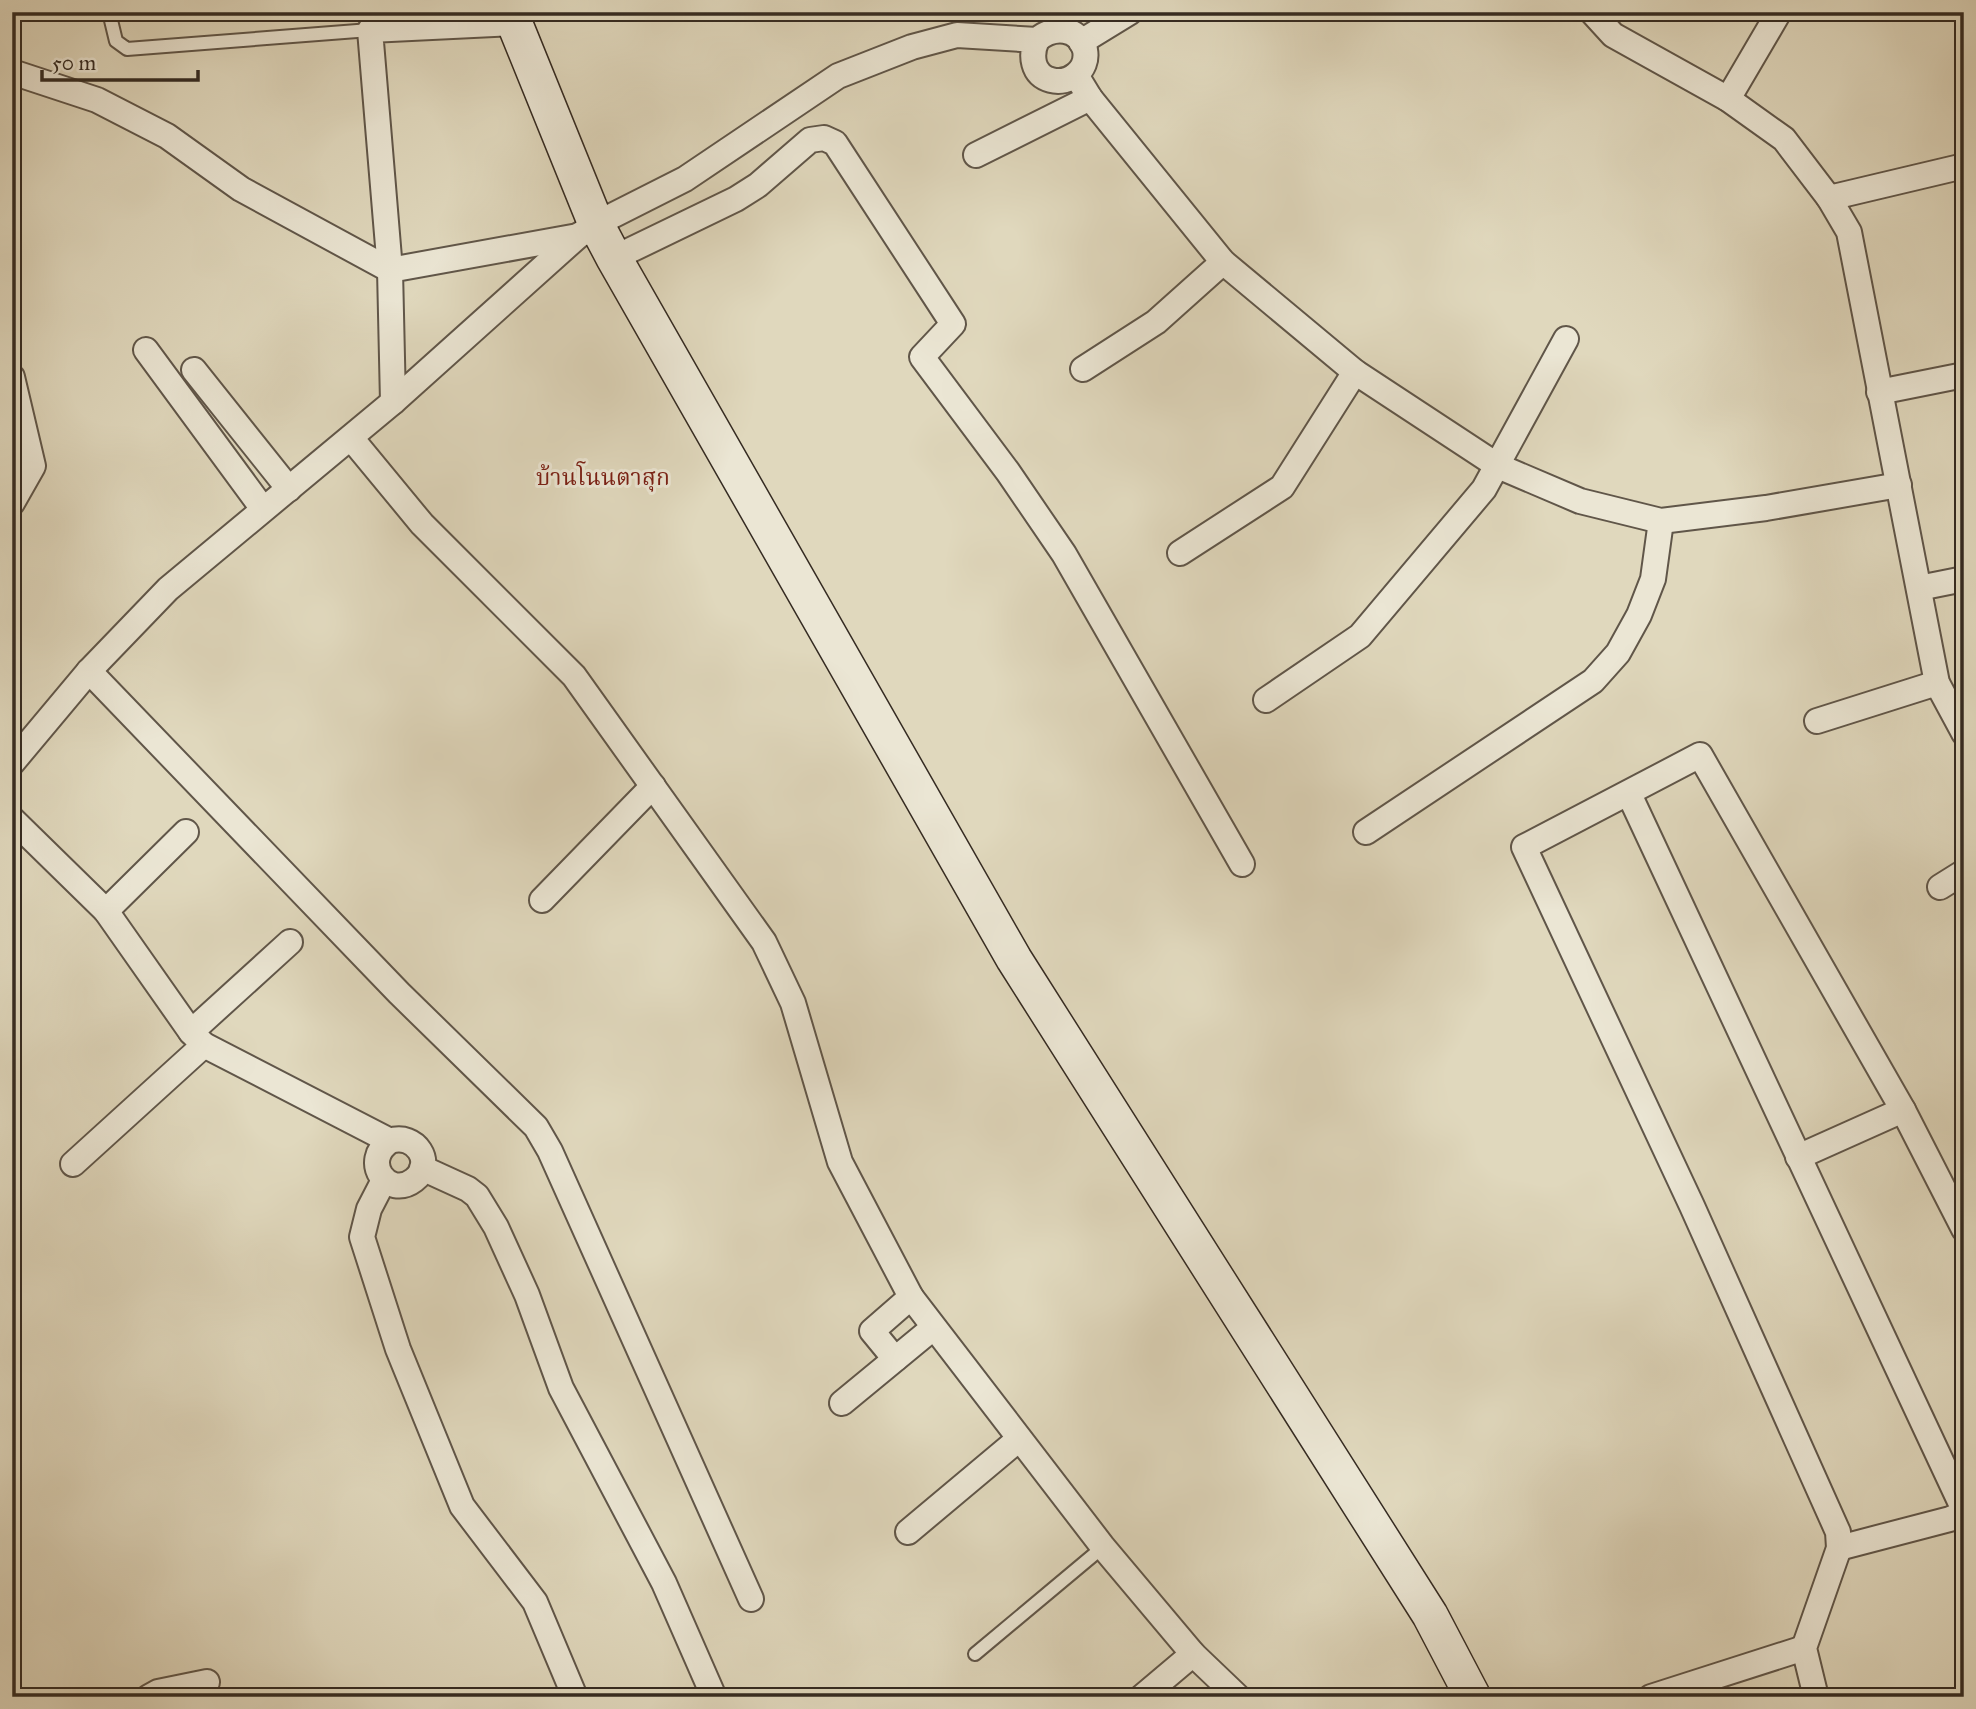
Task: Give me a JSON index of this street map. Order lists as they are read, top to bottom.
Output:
{
  "districts": ["บ้านโนนตาสุก"],
  "scale_bar": "50 m"
}
